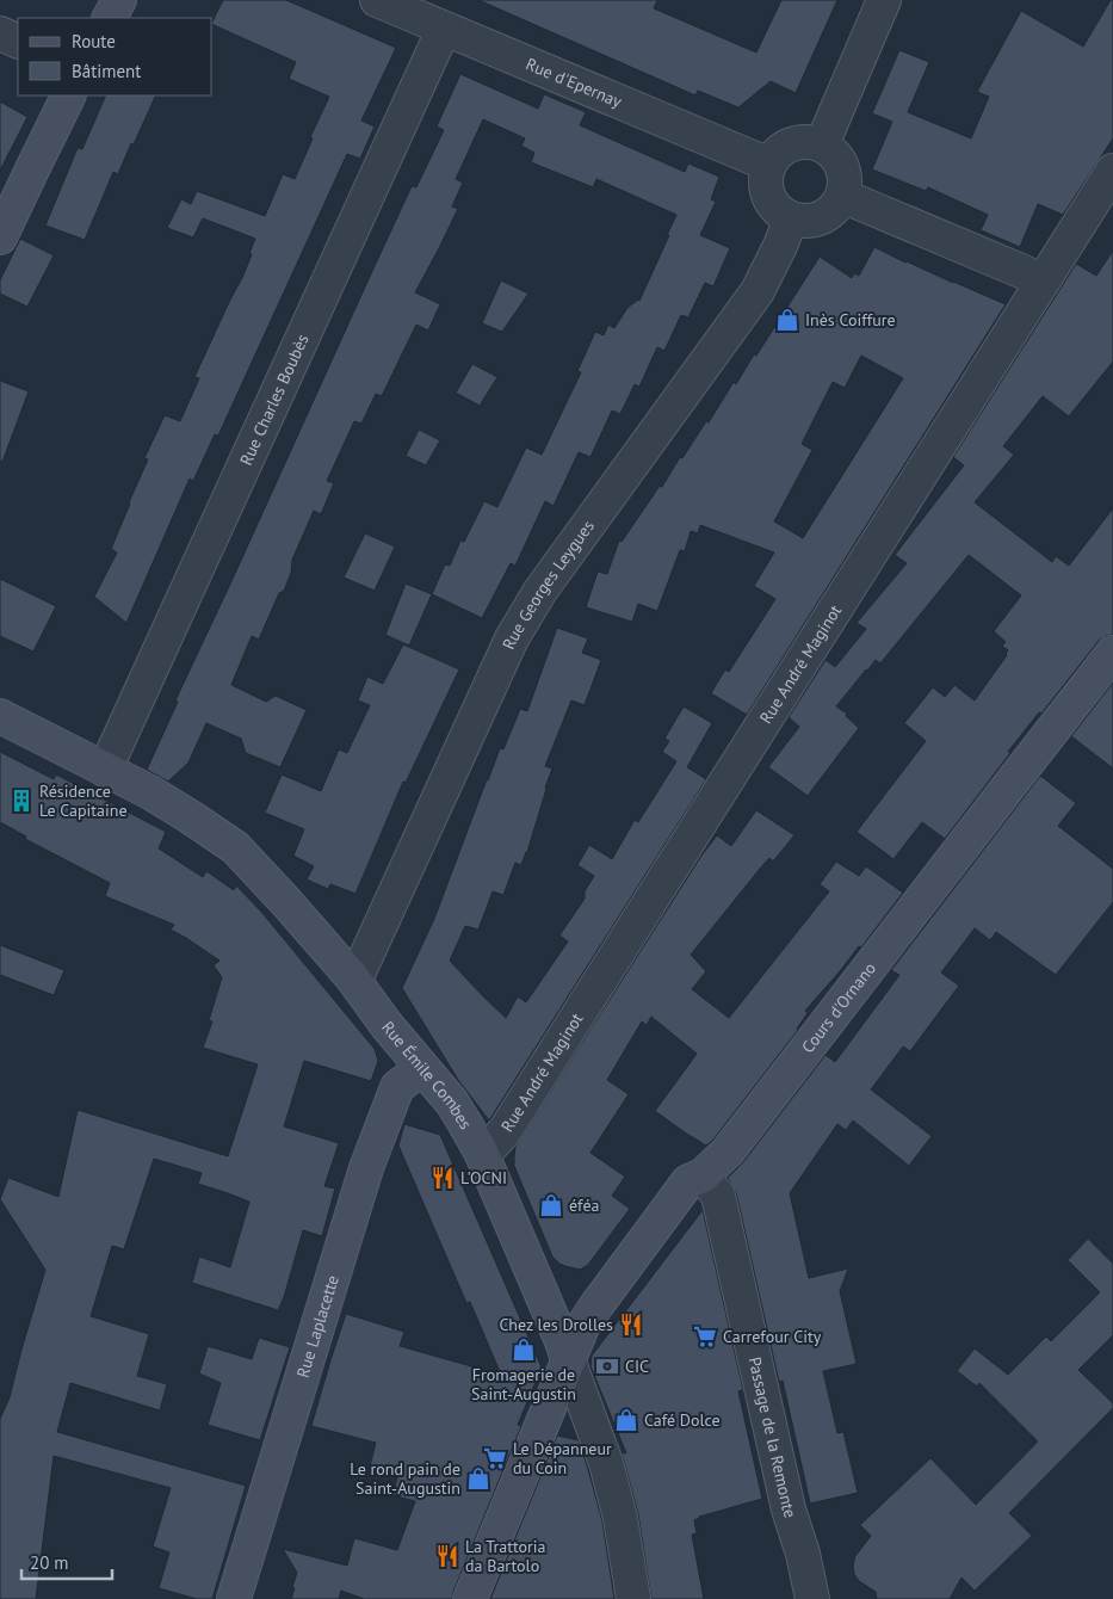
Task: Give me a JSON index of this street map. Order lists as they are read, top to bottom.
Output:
{
  "streets": {
    "street": [
      "Rue d'Epernay",
      "Rue Charles Boubès",
      "Rue Georges Leygues",
      "Rue André Maginot",
      "Cours d'Ornano",
      "Rue Émile Combes",
      "Rue Laplacette",
      "Passage de la Remonte"
    ]
  },
  "crossings": [
    ["Rue d'Epernay", "Rue Charles Boubès"],
    ["Rue d'Epernay", "Rue Georges Leygues"],
    ["Rue Charles Boubès", "Rue Émile Combes"],
    ["Rue Georges Leygues", "Rue Émile Combes"],
    ["Rue André Maginot", "Rue Émile Combes"],
    ["Cours d'Ornano", "Rue Émile Combes"],
    ["Cours d'Ornano", "Passage de la Remonte"],
    ["Rue Émile Combes", "Rue Laplacette"]
  ],
  "places": {
    "shop": [
      "Inès Coiffure",
      "éféa",
      "Fromagerie de Saint-Augustin",
      "Café Dolce",
      "Le rond pain de Saint-Augustin"
    ],
    "building": ["Résidence Le Capitaine"],
    "restaurant": ["L'OCNI", "Chez les Drolles", "La Trattoria da Bartolo"],
    "supermarket": ["Carrefour City", "Le Dépanneur du Coin"],
    "bank": ["CIC"]
  },
  "legend": ["Route", "Bâtiment"],
  "scale_bar": "20 m"
}
